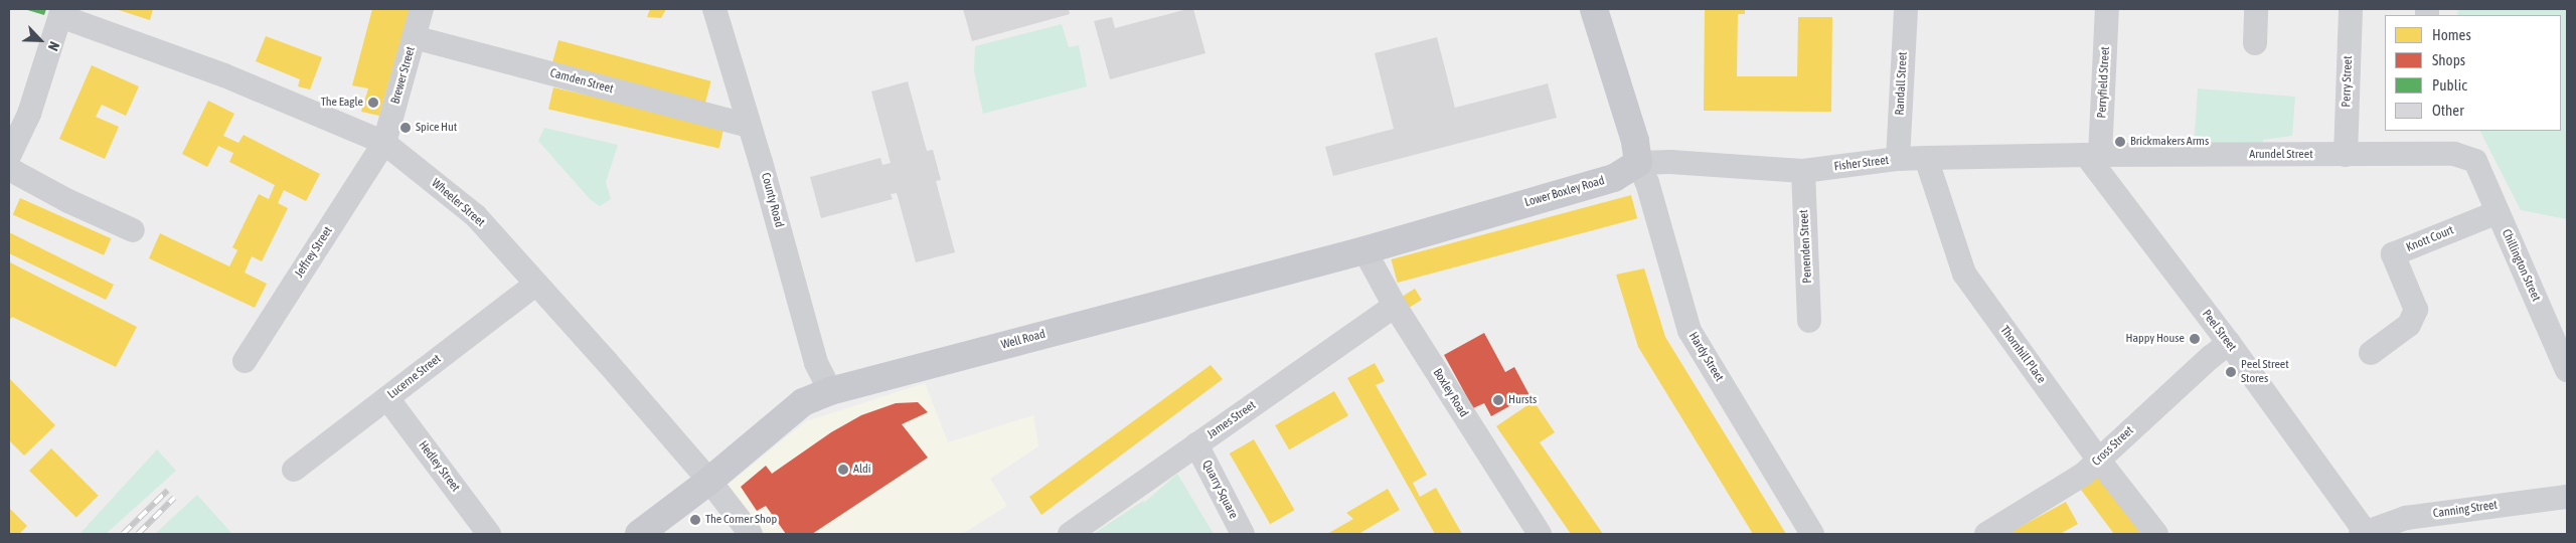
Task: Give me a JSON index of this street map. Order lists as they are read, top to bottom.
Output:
{
  "streets": {
    "main road": ["Lower Boxley Road", "Well Road"],
    "street": [
      "Brewer Street",
      "Camden Street",
      "Perry Street",
      "Perryfield Street",
      "Randall Street",
      "Arundel Street",
      "Fisher Street",
      "County Road",
      "Wheeler Street",
      "Knott Court",
      "Penenden Street",
      "Jeffrey Street",
      "Chillington Street",
      "Peel Street",
      "Thornhill Place",
      "Hardy Street",
      "Lucerne Street",
      "Boxley Road",
      "James Street",
      "Cross Street",
      "Hedley Street",
      "Quarry Square",
      "Canning Street"
    ]
  },
  "crossings": [
    ["Brewer Street", "Camden Street"],
    ["Brewer Street", "Wheeler Street"],
    ["Brewer Street", "Jeffrey Street"],
    ["Camden Street", "County Road"],
    ["Perry Street", "Arundel Street"],
    ["Perryfield Street", "Arundel Street"],
    ["Perryfield Street", "Fisher Street"],
    ["Perryfield Street", "Peel Street"],
    ["Randall Street", "Fisher Street"],
    ["Arundel Street", "Fisher Street"],
    ["Arundel Street", "Chillington Street"],
    ["Arundel Street", "Peel Street"],
    ["Fisher Street", "Lower Boxley Road"],
    ["Fisher Street", "Penenden Street"],
    ["Fisher Street", "Peel Street"],
    ["Fisher Street", "Thornhill Place"],
    ["Fisher Street", "Hardy Street"],
    ["Lower Boxley Road", "Well Road"],
    ["Lower Boxley Road", "Hardy Street"],
    ["Lower Boxley Road", "Boxley Road"],
    ["County Road", "Well Road"],
    ["Wheeler Street", "Jeffrey Street"],
    ["Wheeler Street", "Well Road"],
    ["Wheeler Street", "Lucerne Street"],
    ["Knott Court", "Chillington Street"],
    ["Peel Street", "Cross Street"],
    ["Peel Street", "Canning Street"],
    ["Well Road", "Boxley Road"],
    ["Thornhill Place", "Cross Street"],
    ["Lucerne Street", "Hedley Street"],
    ["Boxley Road", "James Street"],
    ["James Street", "Quarry Square"]
  ],
  "places": [
    "The Eagle",
    "Spice Hut",
    "Brickmakers Arms",
    "Happy House",
    "Peel Street Stores",
    "Hursts",
    "Aldi",
    "The Corner Shop"
  ],
  "legend": [
    "Homes",
    "Shops",
    "Public",
    "Other"
  ],
  "north": "bottom right"
}
